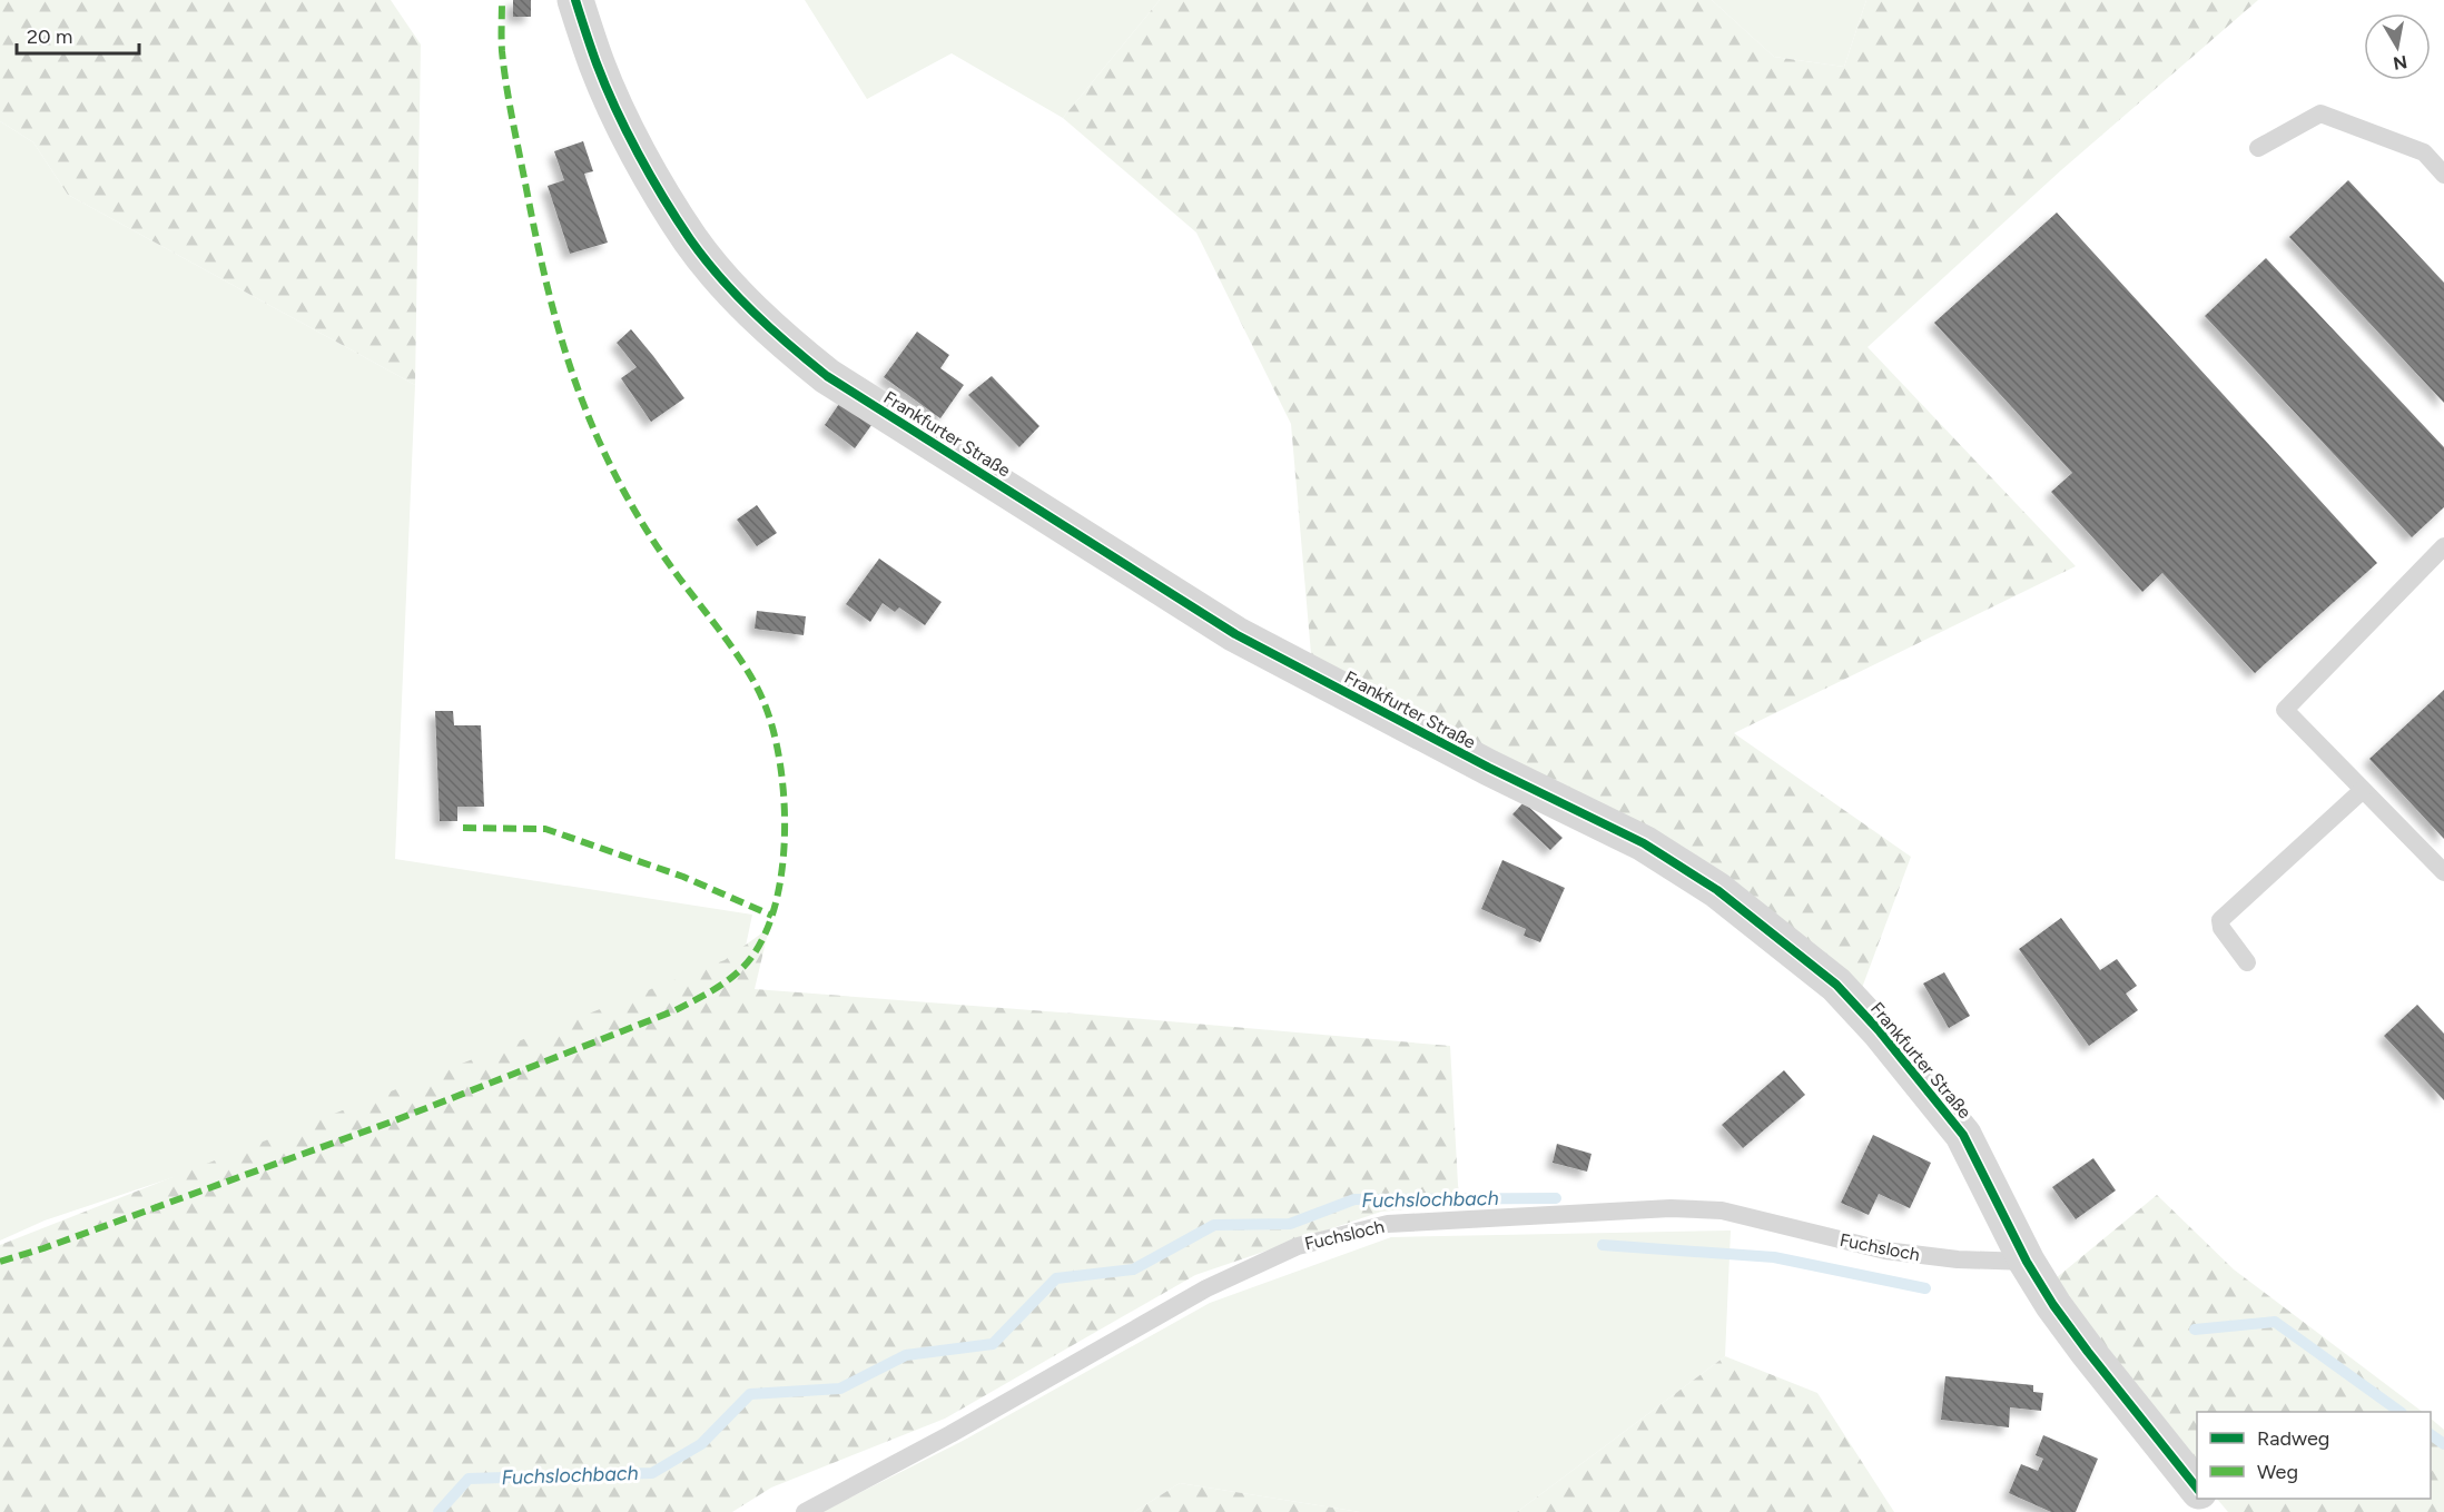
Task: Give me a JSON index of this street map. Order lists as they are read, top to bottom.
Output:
{
  "streets": {
    "street": ["Frankfurter Straße"],
    "lane": ["Fuchsloch"]
  },
  "crossings": [
    ["Frankfurter Straße", "Fuchsloch"]
  ],
  "water": ["Fuchslochbach"],
  "legend": ["Radweg", "Weg"],
  "scale_bar": "20 m",
  "north": "bottom"
}
